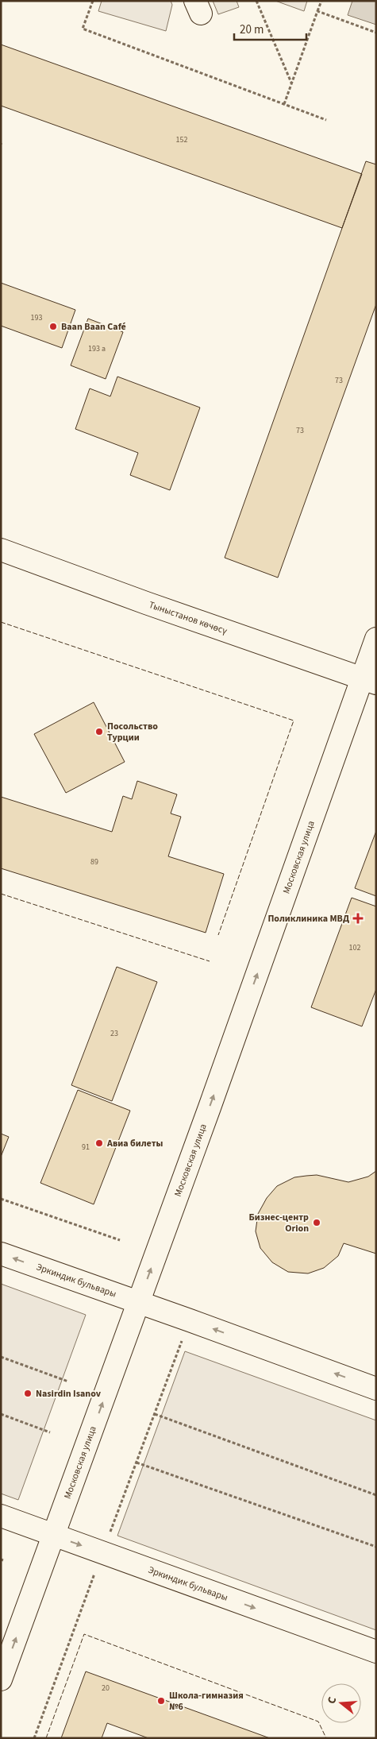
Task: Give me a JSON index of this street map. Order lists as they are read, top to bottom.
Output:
{
  "streets": {
    "street": ["Тыныстанов көчөсү", "Московская улица", "Эркиндик бульвары"]
  },
  "crossings": [
    ["Тыныстанов көчөсү", "Московская улица"],
    ["Московская улица", "Эркиндик бульвары"]
  ],
  "one_way": ["Московская улица"],
  "places": {
    "other": [
      "Baan Baan Café",
      "Посольство Турции",
      "Авиа билеты",
      "Бизнес-центр Orion",
      "Nasirdin Isanov",
      "Школа-гимназия №6"
    ],
    "health": ["Поликлиника МВД"]
  },
  "house_numbers": [
    "152",
    "193",
    "193 а",
    "73",
    "73",
    "89",
    "102",
    "23",
    "91",
    "20"
  ],
  "scale_bar": "20 m",
  "north": "left"
}
